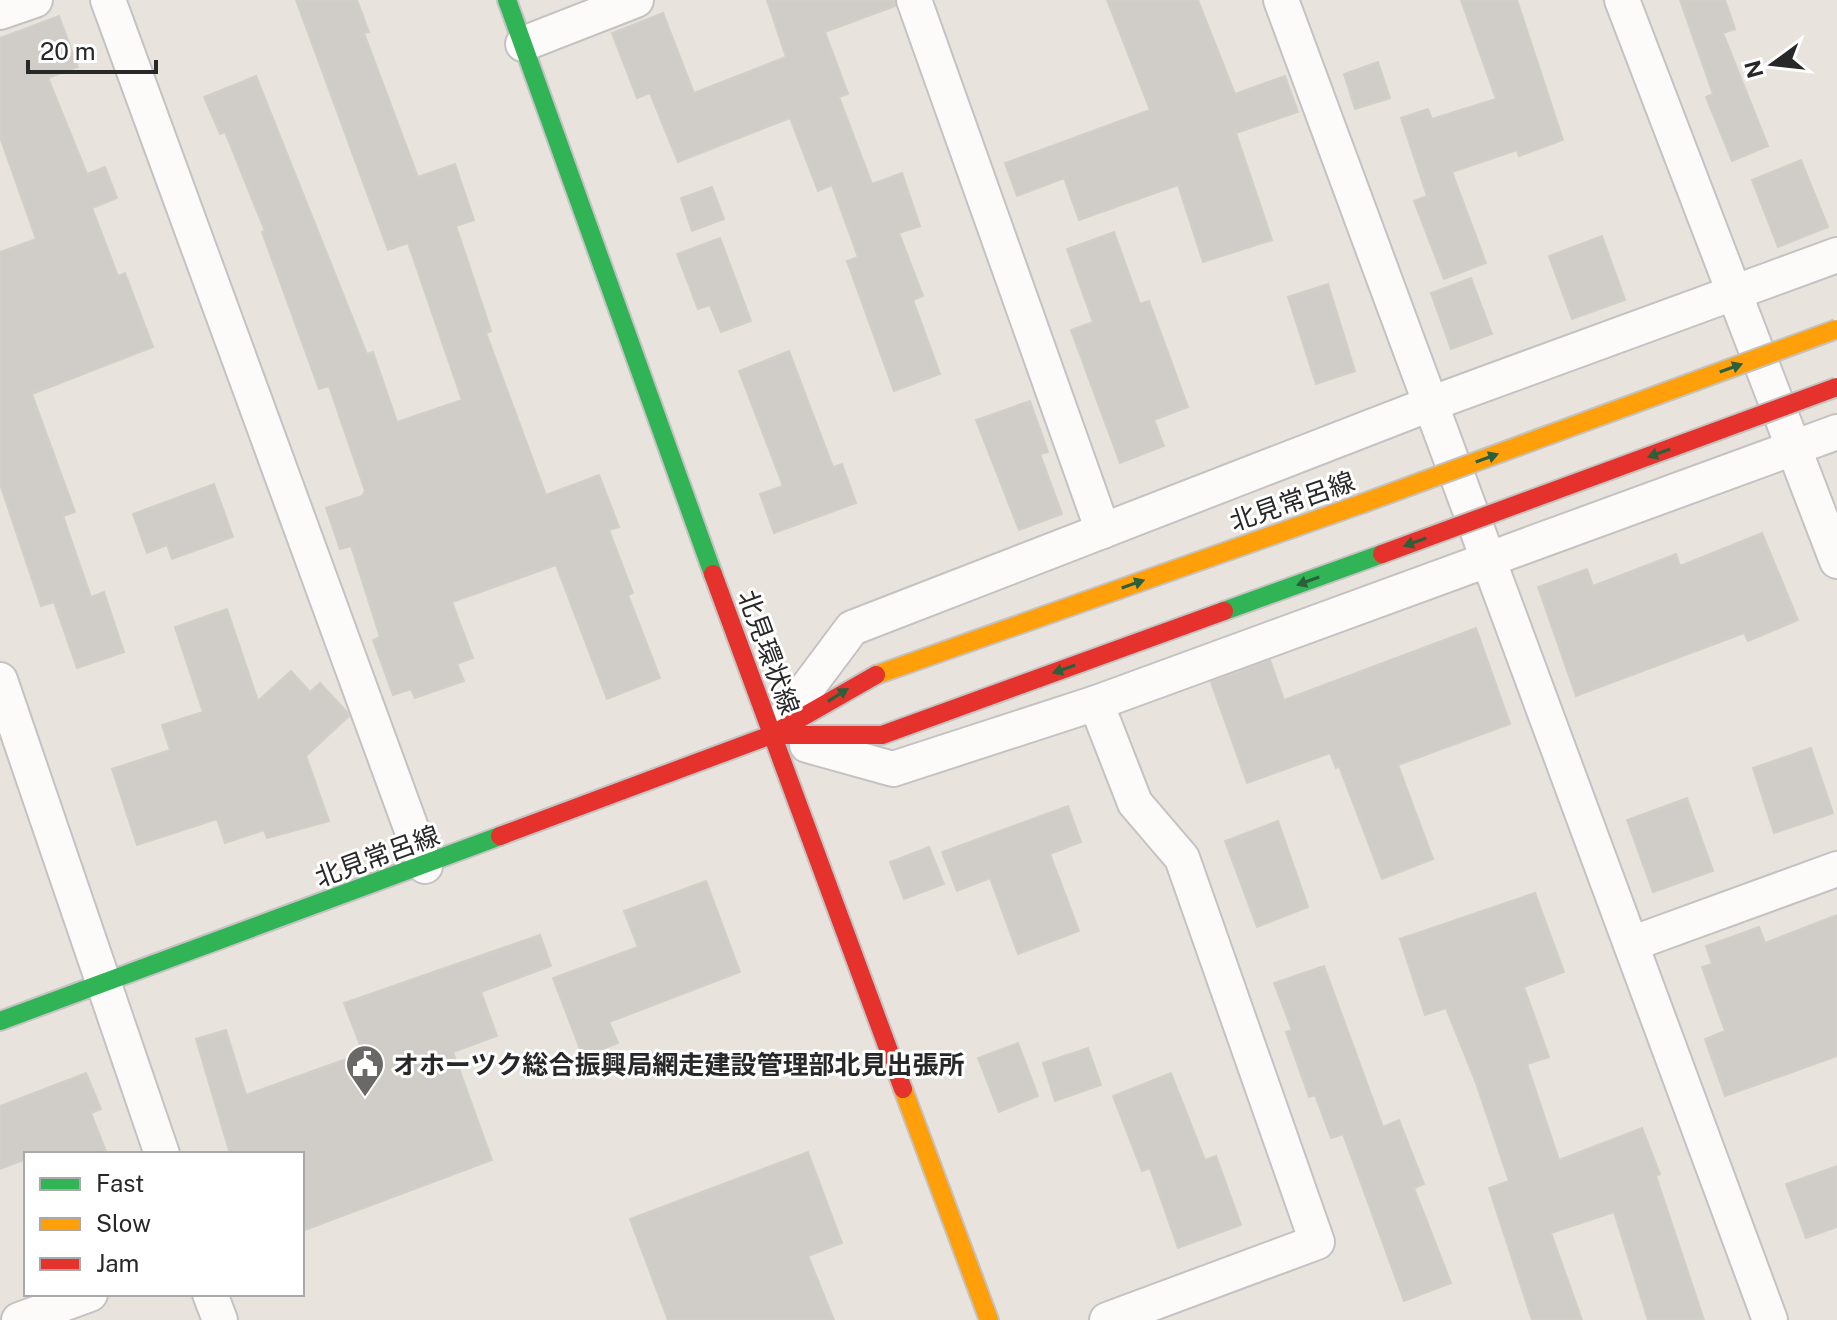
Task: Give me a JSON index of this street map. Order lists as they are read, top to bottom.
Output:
{
  "streets": {
    "main road": ["北見常呂線", "北見環状線"]
  },
  "crossings": [
    ["北見常呂線", "北見環状線"]
  ],
  "places": {
    "public building": ["オホーツク総合振興局網走建設管理部北見出張所"]
  },
  "legend": ["Fast", "Slow", "Jam"],
  "scale_bar": "20 m",
  "north": "left"
}
